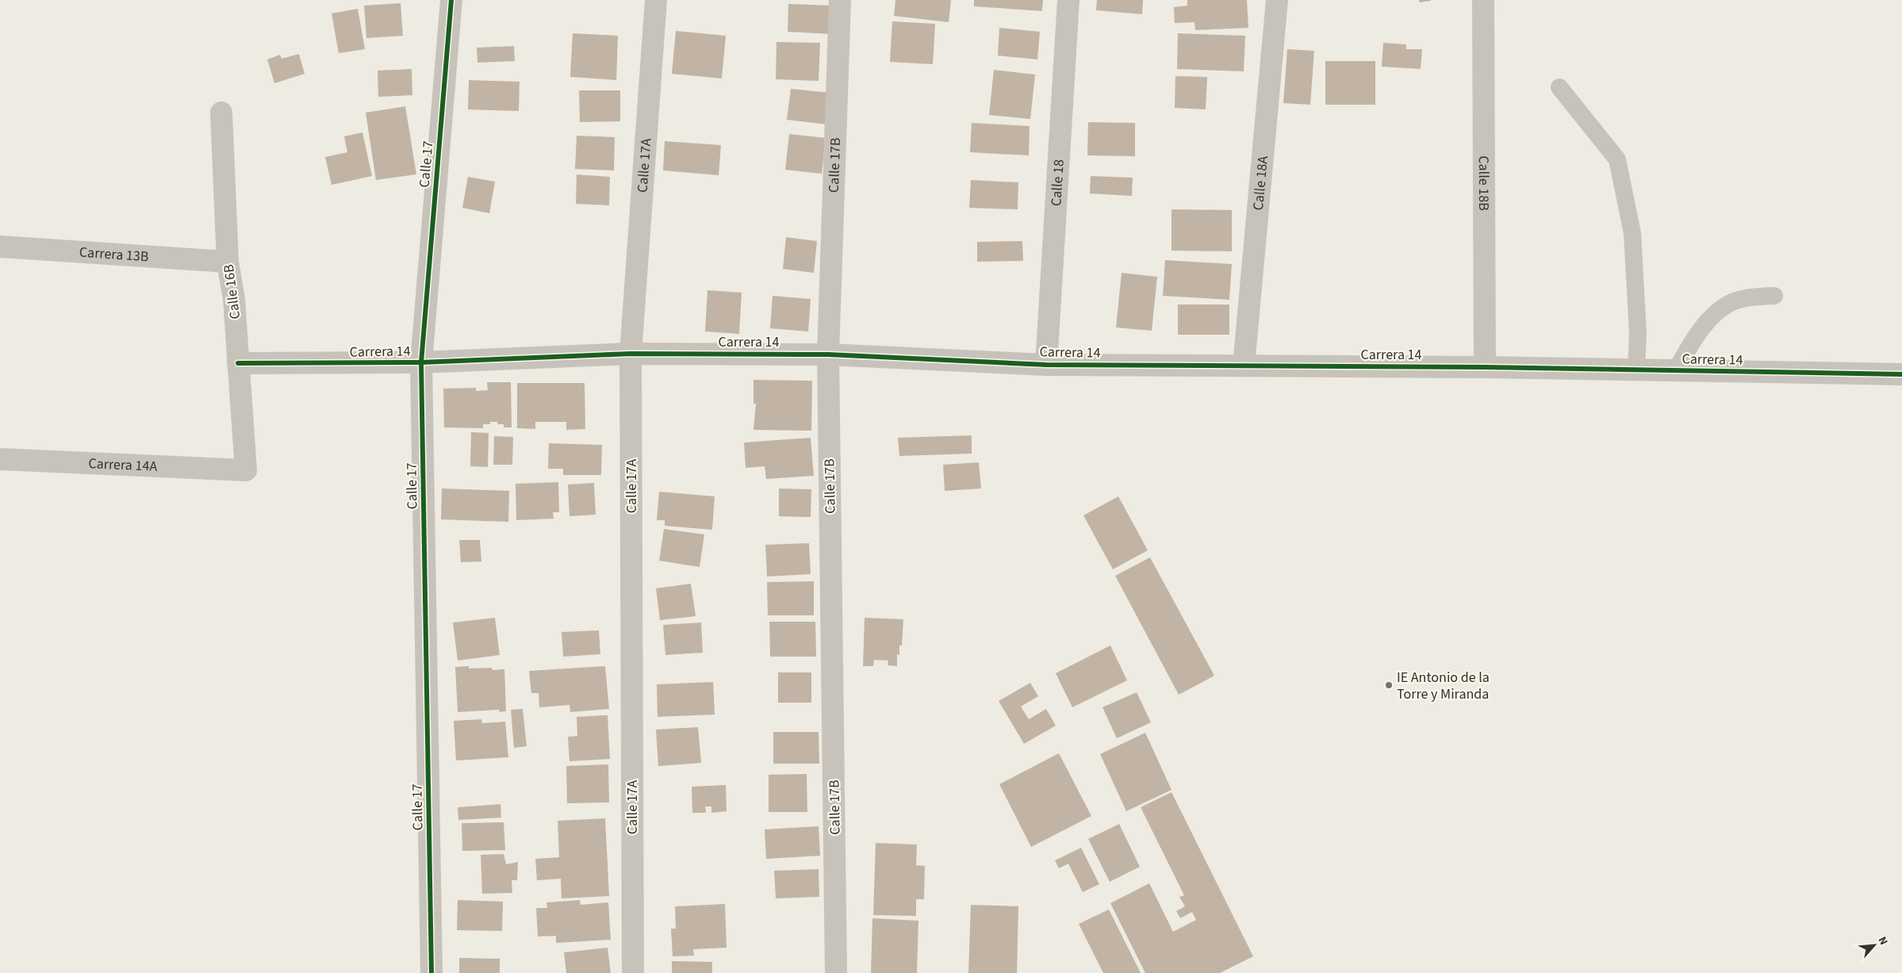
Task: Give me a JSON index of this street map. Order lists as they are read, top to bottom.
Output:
{
  "streets": {
    "street": [
      "Calle 17",
      "Calle 17A",
      "Calle 17B",
      "Calle 18",
      "Calle 18A",
      "Calle 18B",
      "Carrera 13B",
      "Calle 16B",
      "Carrera 14",
      "Carrera 14A"
    ]
  },
  "crossings": [
    ["Calle 17", "Carrera 14"],
    ["Calle 17A", "Carrera 14"],
    ["Calle 17B", "Carrera 14"],
    ["Calle 18", "Carrera 14"],
    ["Calle 18A", "Carrera 14"],
    ["Calle 18B", "Carrera 14"],
    ["Carrera 13B", "Calle 16B"],
    ["Calle 16B", "Carrera 14"],
    ["Calle 16B", "Carrera 14A"]
  ],
  "places": ["IE Antonio de la Torre y Miranda"],
  "north": "top right"
}
